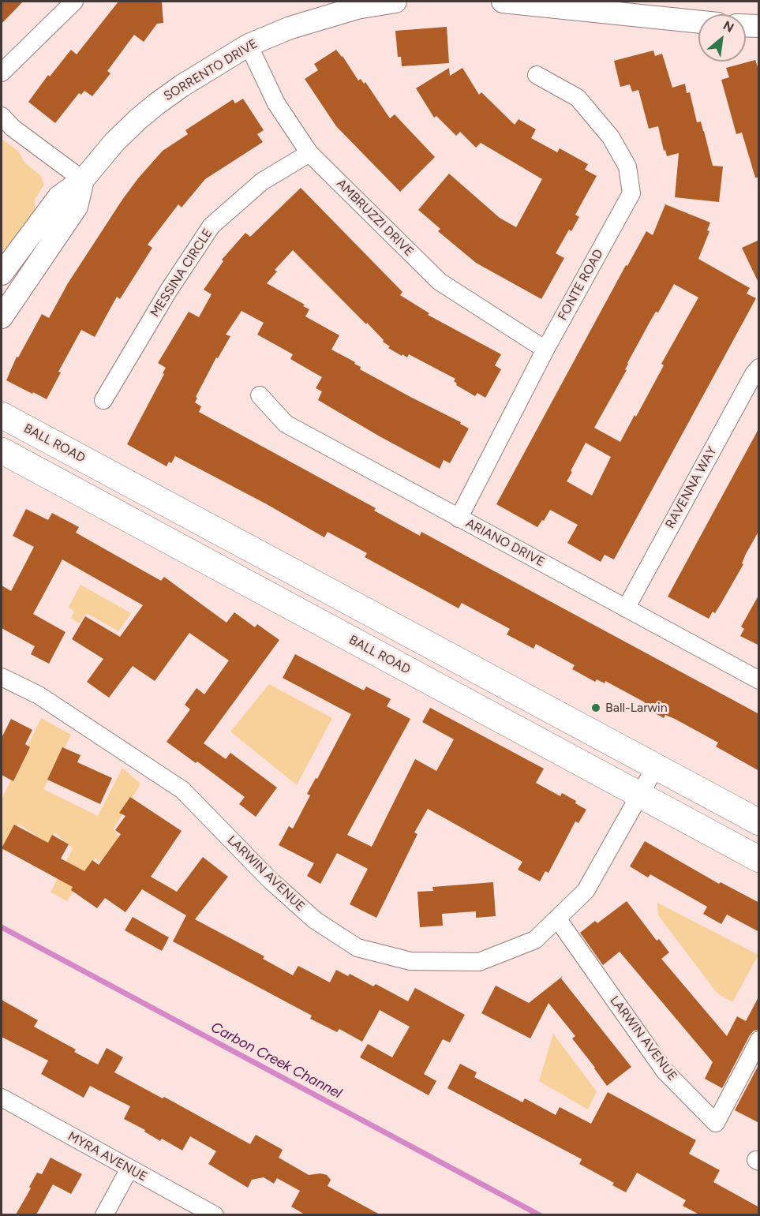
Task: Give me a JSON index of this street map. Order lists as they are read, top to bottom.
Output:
{
  "streets": {
    "main road": ["BALL ROAD"],
    "street": [
      "SORRENTO DRIVE",
      "AMBRUZZI DRIVE",
      "MESSINA CIRCLE",
      "FONTE ROAD",
      "RAVENNA WAY",
      "ARIANO DRIVE",
      "LARWIN AVENUE",
      "MYRA AVENUE"
    ]
  },
  "crossings": [
    ["SORRENTO DRIVE", "AMBRUZZI DRIVE"],
    ["AMBRUZZI DRIVE", "MESSINA CIRCLE"],
    ["AMBRUZZI DRIVE", "FONTE ROAD"],
    ["FONTE ROAD", "ARIANO DRIVE"],
    ["BALL ROAD", "LARWIN AVENUE"],
    ["RAVENNA WAY", "ARIANO DRIVE"]
  ],
  "water": ["Carbon Creek Channel"],
  "places": ["Ball-Larwin"],
  "north": "top right"
}
